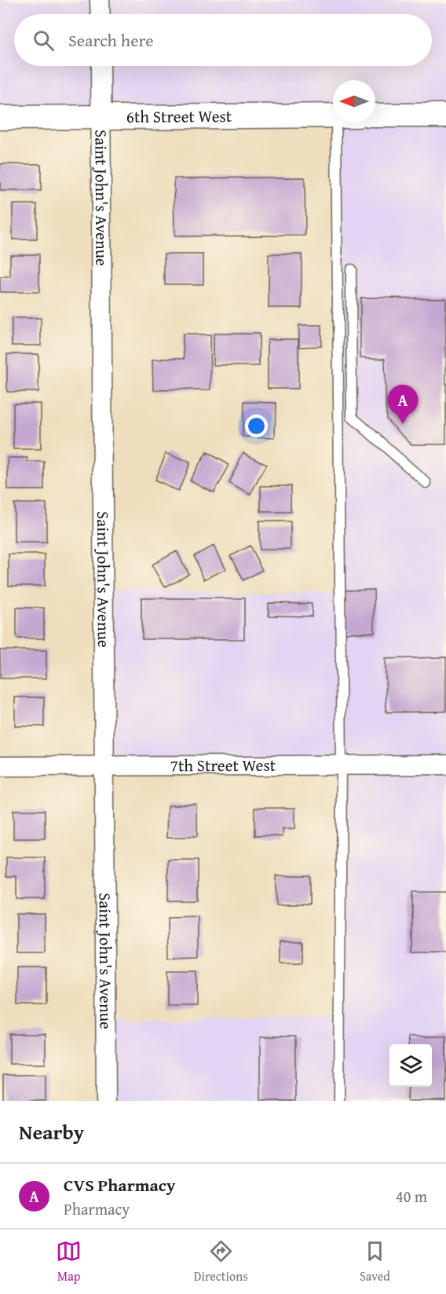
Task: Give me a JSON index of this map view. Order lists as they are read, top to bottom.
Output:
{
  "streets": {
    "street": ["6th Street West", "Saint John's Avenue", "7th Street West"]
  },
  "crossings": [
    ["6th Street West", "Saint John's Avenue"],
    ["Saint John's Avenue", "7th Street West"]
  ],
  "north": "left",
  "page": {
    "search": "Search here",
    "pins": "A",
    "heading": "Nearby",
    "list": [
      {
        "mark": "A",
        "name": "CVS Pharmacy",
        "note": "Pharmacy",
        "value": "40 m"
      }
    ],
    "nav": ["Map", "Directions", "Saved"]
  }
}
